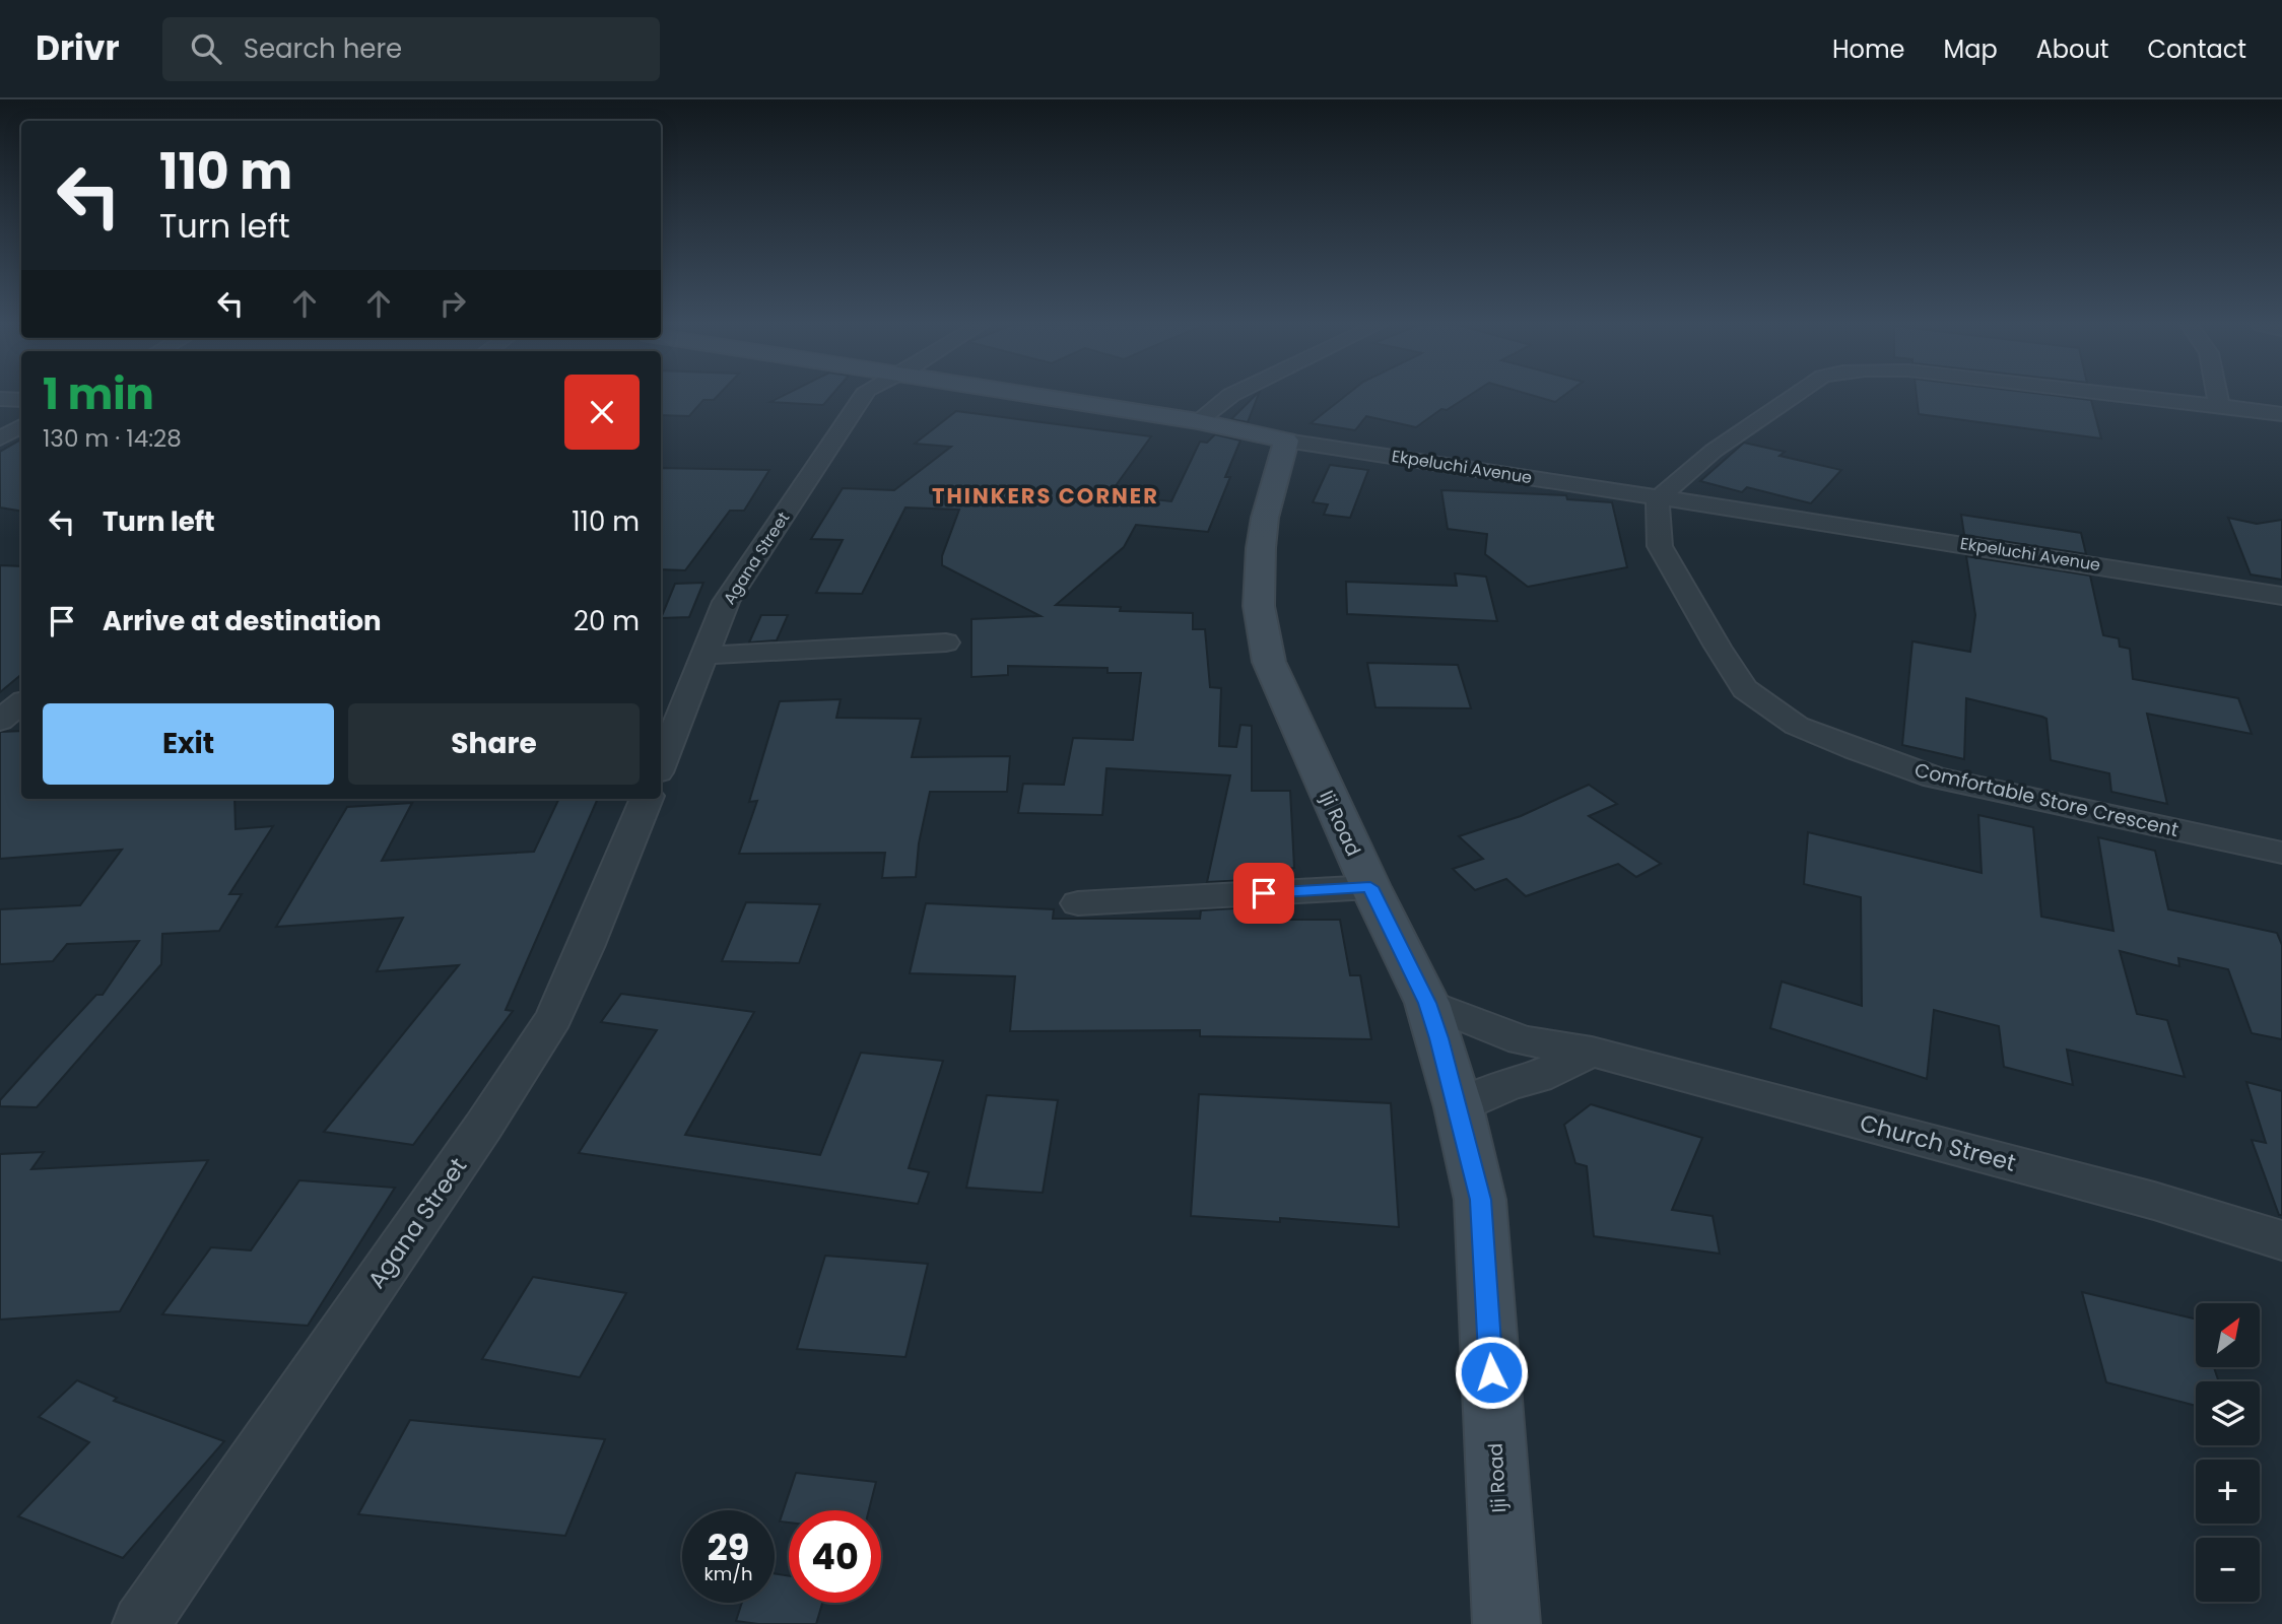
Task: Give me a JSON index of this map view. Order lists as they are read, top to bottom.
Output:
{
  "streets": {
    "street": [
      "Ekpeluchi Avenue",
      "Agana Street",
      "Comfortable Store Crescent",
      "Iji Road",
      "Church Street"
    ]
  },
  "crossings": [
    ["Ekpeluchi Avenue", "Comfortable Store Crescent"],
    ["Ekpeluchi Avenue", "Iji Road"],
    ["Iji Road", "Church Street"]
  ],
  "districts": ["THINKERS CORNER"],
  "north": "top right",
  "page": {
    "header": "Drivr",
    "search": "Search here",
    "nav": [
      "Home",
      "Map",
      "About",
      "Contact"
    ],
    "turn": ["110 m", "Turn left"],
    "heading": ["1 min", "130 m · 14:28"],
    "list": [
      {
        "name": "Turn left",
        "value": "110 m"
      },
      {
        "name": "Arrive at destination",
        "value": "20 m"
      }
    ],
    "buttons": ["Exit", "Share"],
    "map_buttons": ["+", "−"],
    "speed": "29 km/h",
    "limit": "40"
  }
}
